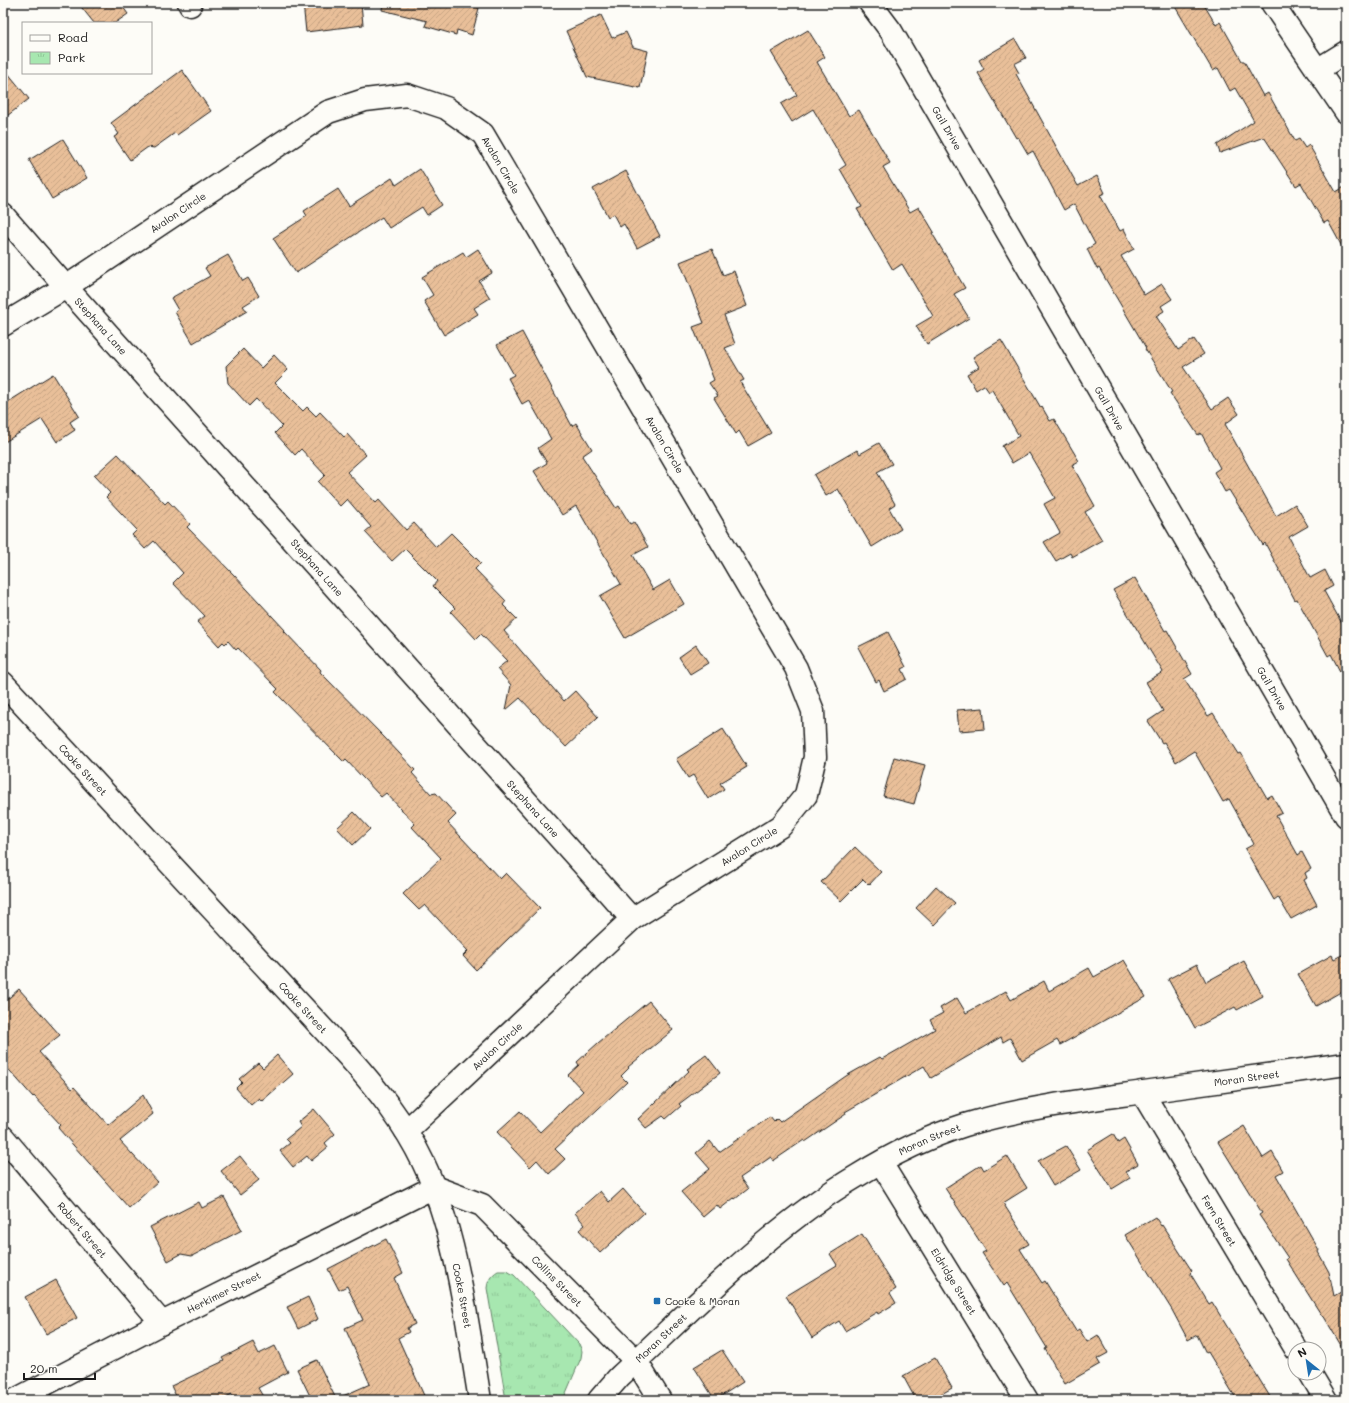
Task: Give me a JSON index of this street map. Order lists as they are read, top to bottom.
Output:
{
  "streets": {
    "street": [
      "Gail Drive",
      "Avalon Circle",
      "Stephana Lane",
      "Cooke Street",
      "Moran Street",
      "Fern Street",
      "Robert Street",
      "Collins Street",
      "Eldridge Street",
      "Herkimer Street"
    ]
  },
  "crossings": [
    ["Avalon Circle", "Stephana Lane"],
    ["Avalon Circle", "Cooke Street"],
    ["Cooke Street", "Collins Street"],
    ["Cooke Street", "Herkimer Street"],
    ["Moran Street", "Fern Street"],
    ["Moran Street", "Collins Street"],
    ["Moran Street", "Eldridge Street"],
    ["Robert Street", "Herkimer Street"],
    ["Collins Street", "Herkimer Street"]
  ],
  "places": {
    "transit": ["Cooke & Moran"]
  },
  "legend": ["Road", "Park"],
  "scale_bar": "20 m",
  "north": "top left"
}
